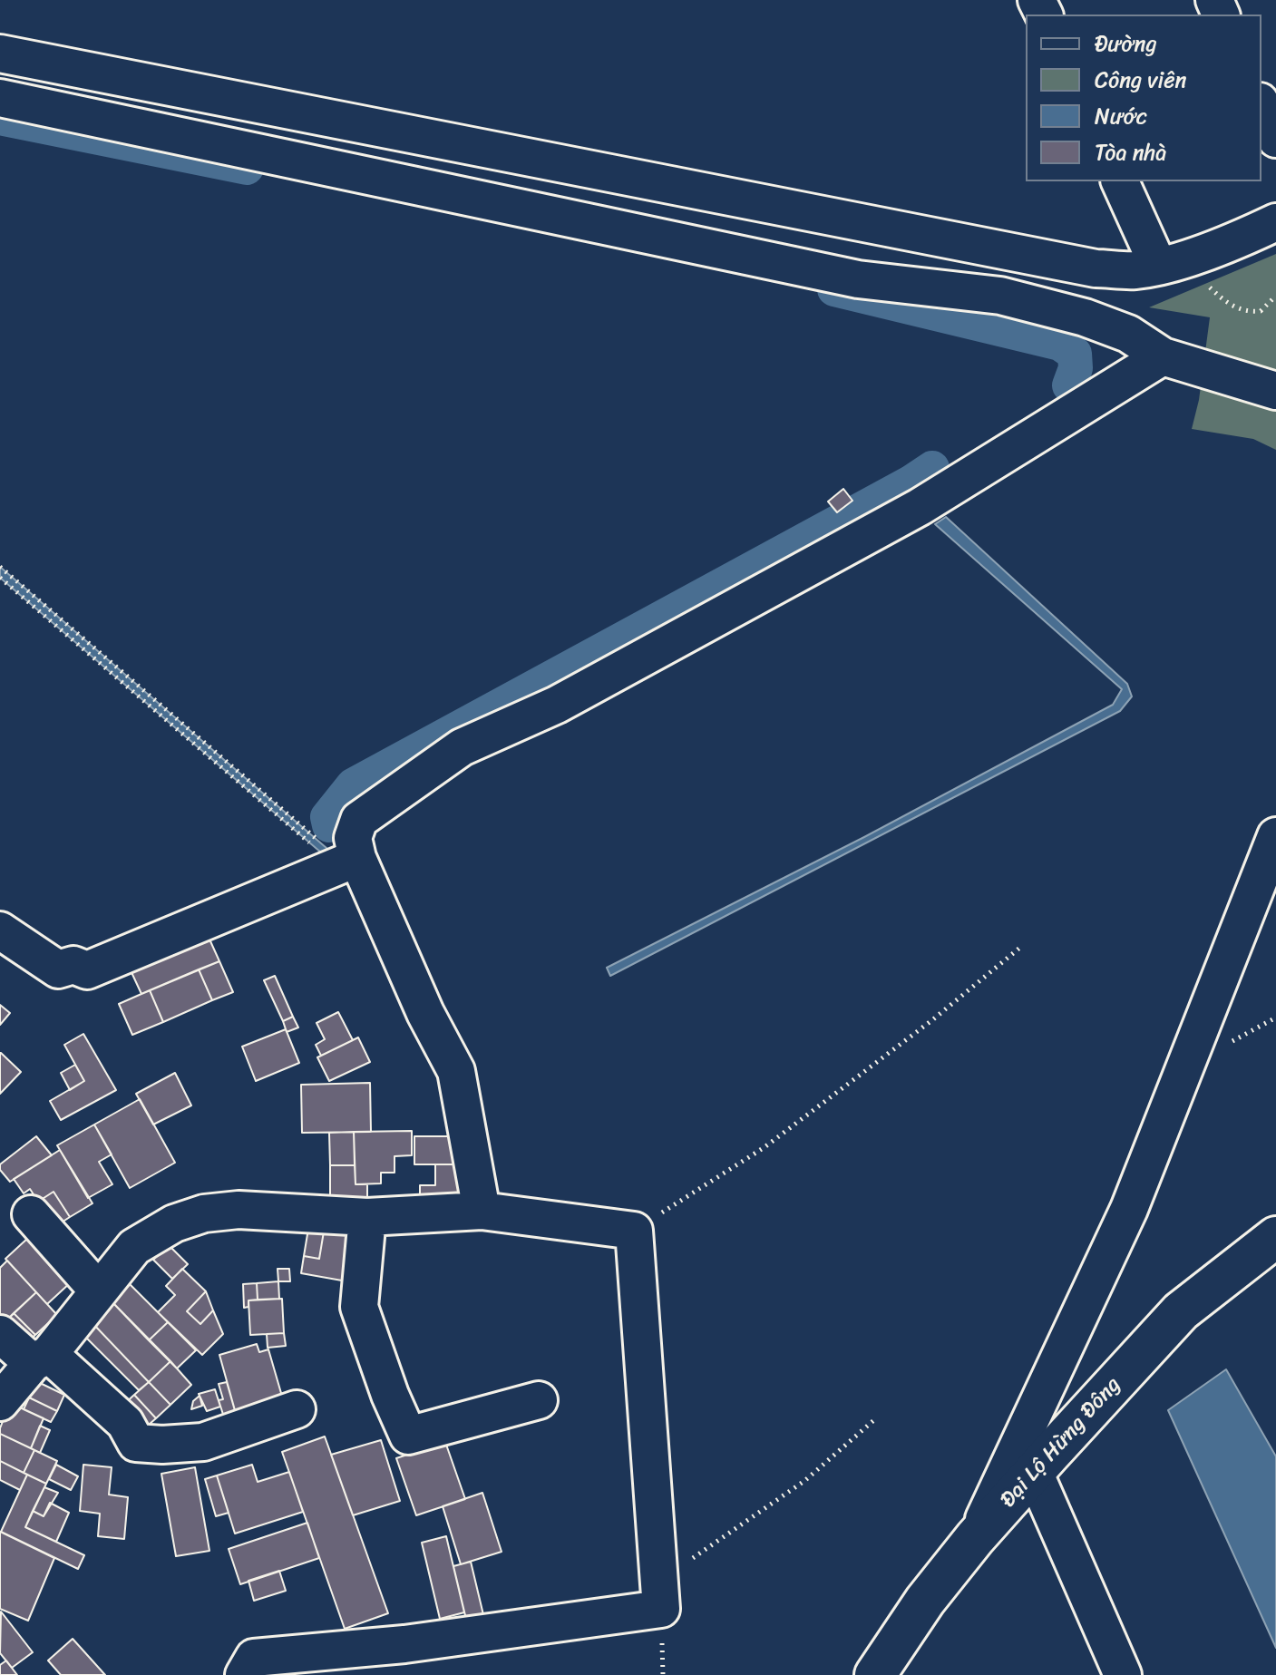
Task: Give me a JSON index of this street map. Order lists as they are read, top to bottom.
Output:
{
  "streets": {
    "street": ["Đại Lộ Hừng Đông"]
  },
  "legend": [
    "Đường",
    "Công viên",
    "Nước",
    "Tòa nhà"
  ]
}
